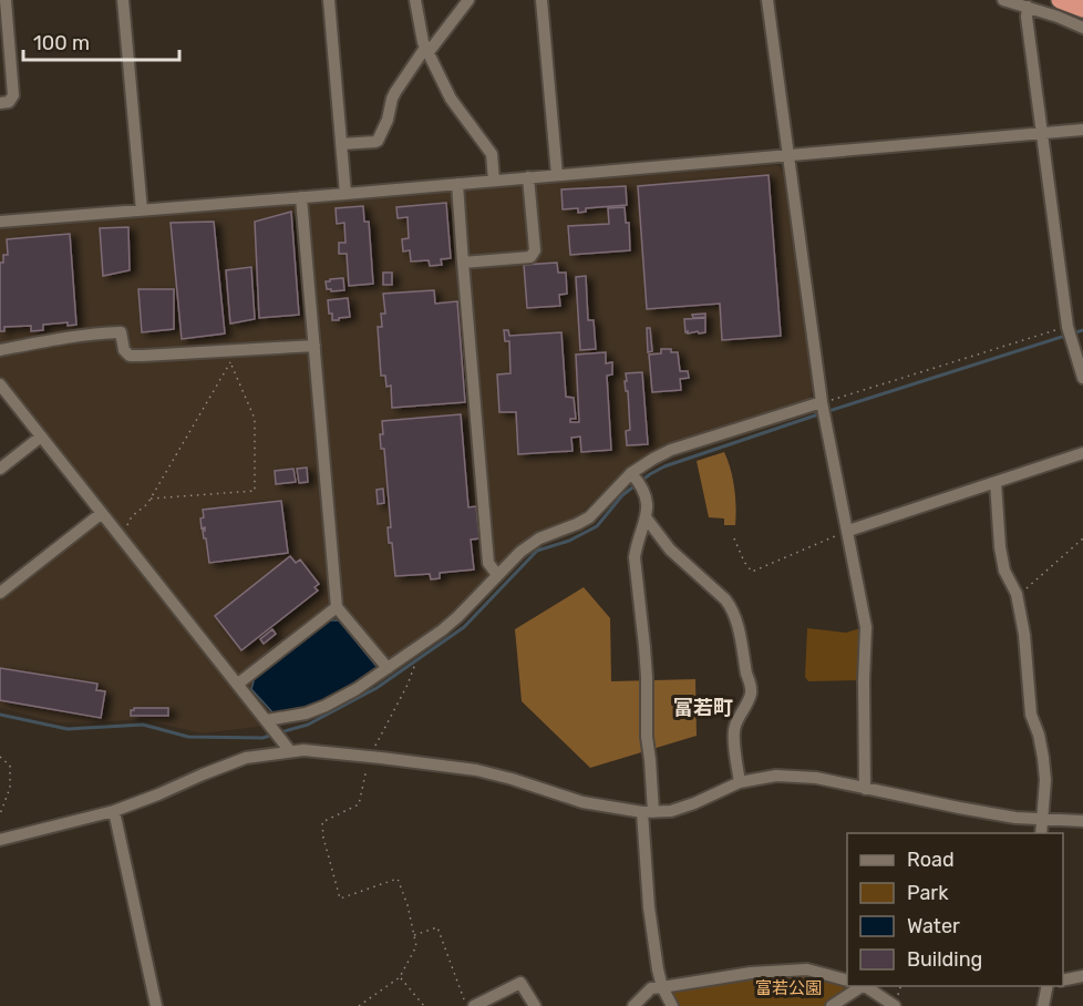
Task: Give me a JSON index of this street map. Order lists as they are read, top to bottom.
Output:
{
  "districts": ["富若町"],
  "parks": ["富若公園"],
  "legend": [
    "Road",
    "Park",
    "Water",
    "Building"
  ],
  "scale_bar": "100 m"
}
